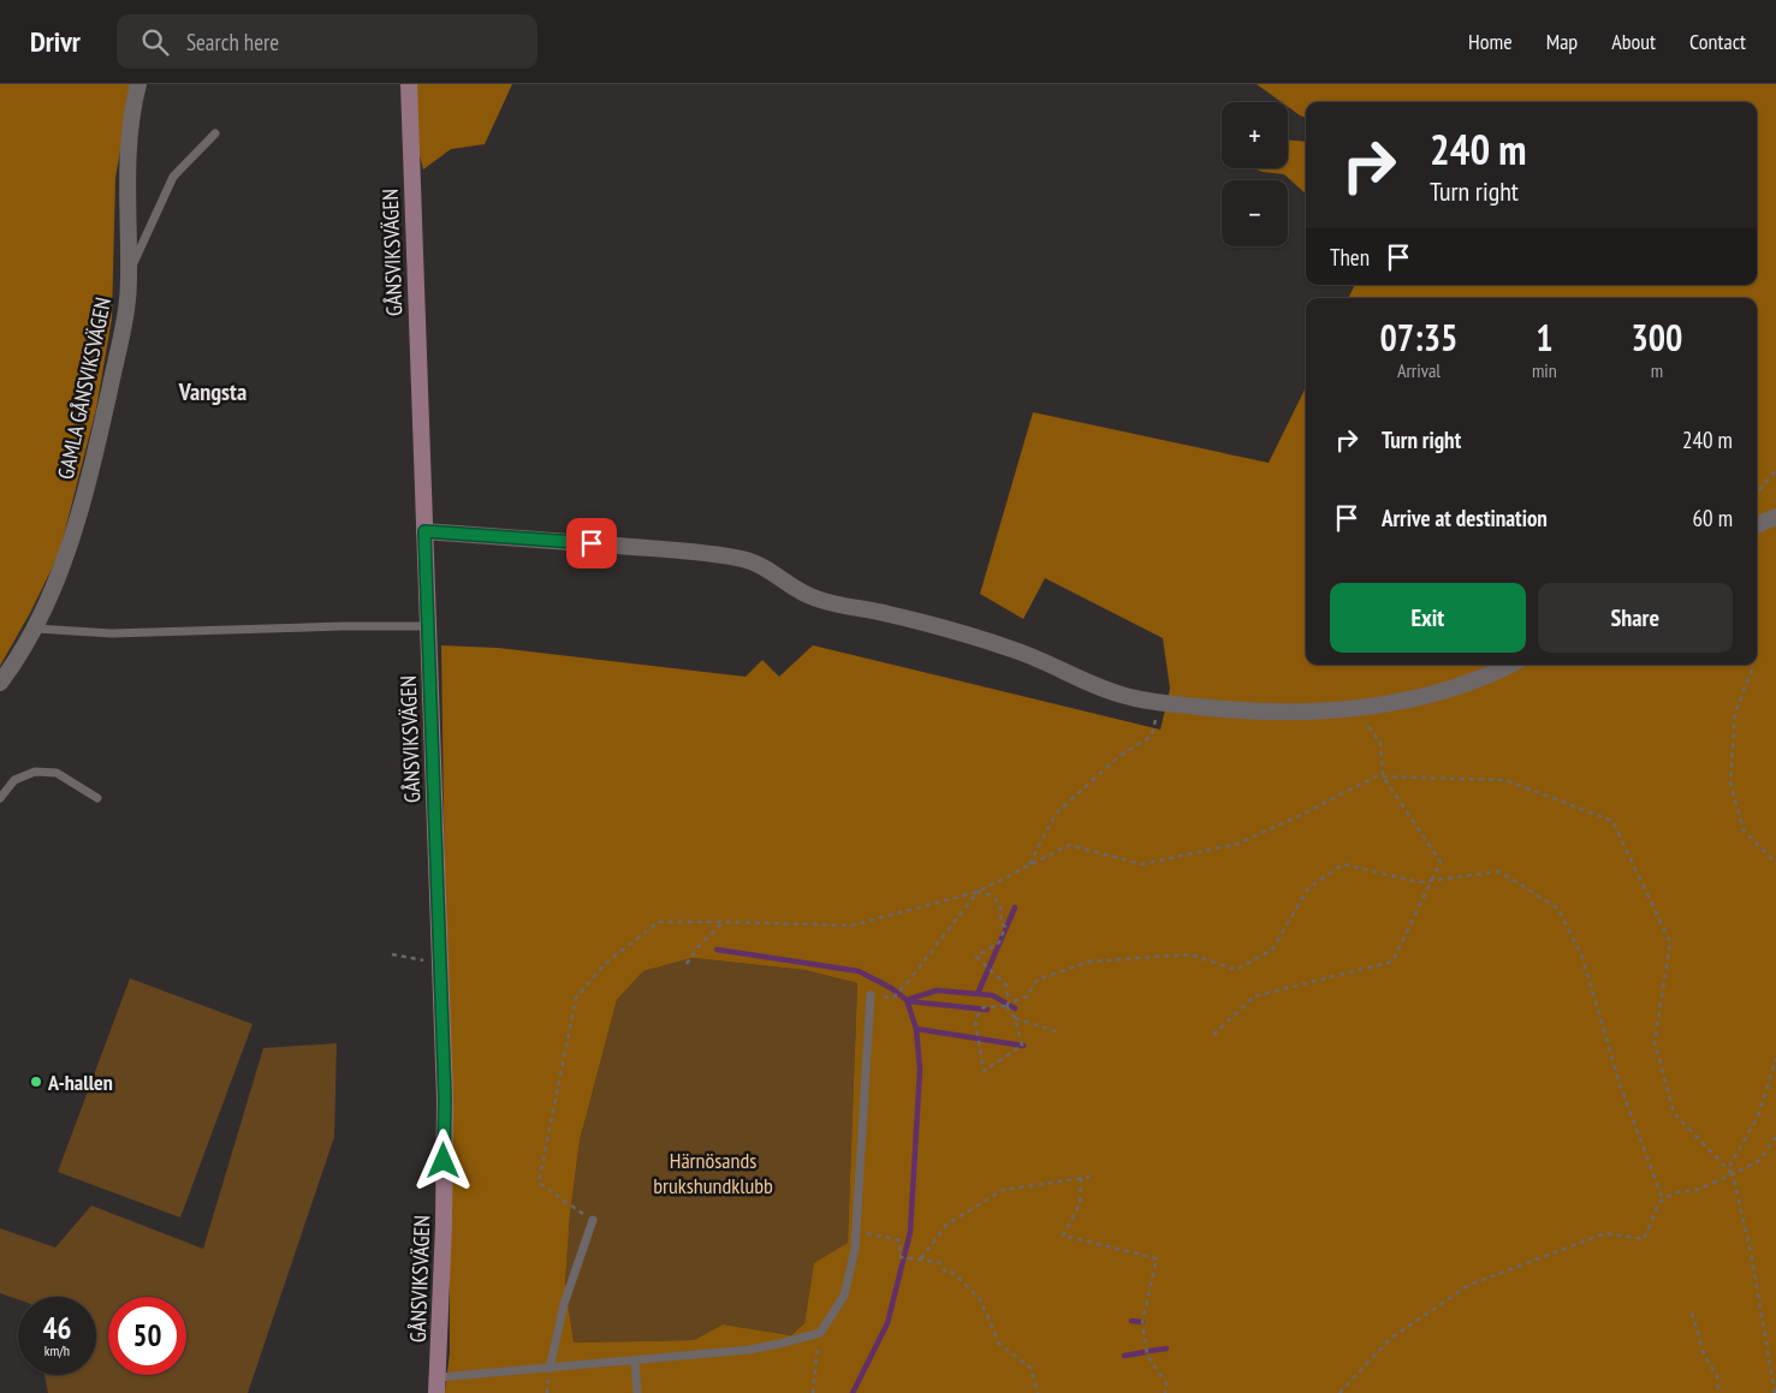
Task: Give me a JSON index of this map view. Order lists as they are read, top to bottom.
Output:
{
  "streets": {
    "main road": ["GÅNSVIKSVÄGEN"],
    "street": ["GAMLA GÅNSVIKSVÄGEN"]
  },
  "districts": ["Vangsta"],
  "parks": ["Härnösands brukshundklubb"],
  "places": ["A-hallen"],
  "page": {
    "header": "Drivr",
    "search": "Search here",
    "nav": [
      "Home",
      "Map",
      "About",
      "Contact"
    ],
    "map_buttons": ["+", "−"],
    "turn": ["240 m", "Turn right"],
    "then": "Then",
    "eta": [
      "07:35",
      "Arrival",
      "1",
      "min",
      "300",
      "m"
    ],
    "list": [
      {
        "name": "Turn right",
        "value": "240 m"
      },
      {
        "name": "Arrive at destination",
        "value": "60 m"
      }
    ],
    "buttons": ["Exit", "Share"],
    "speed": "46 km/h",
    "limit": "50"
  }
}
